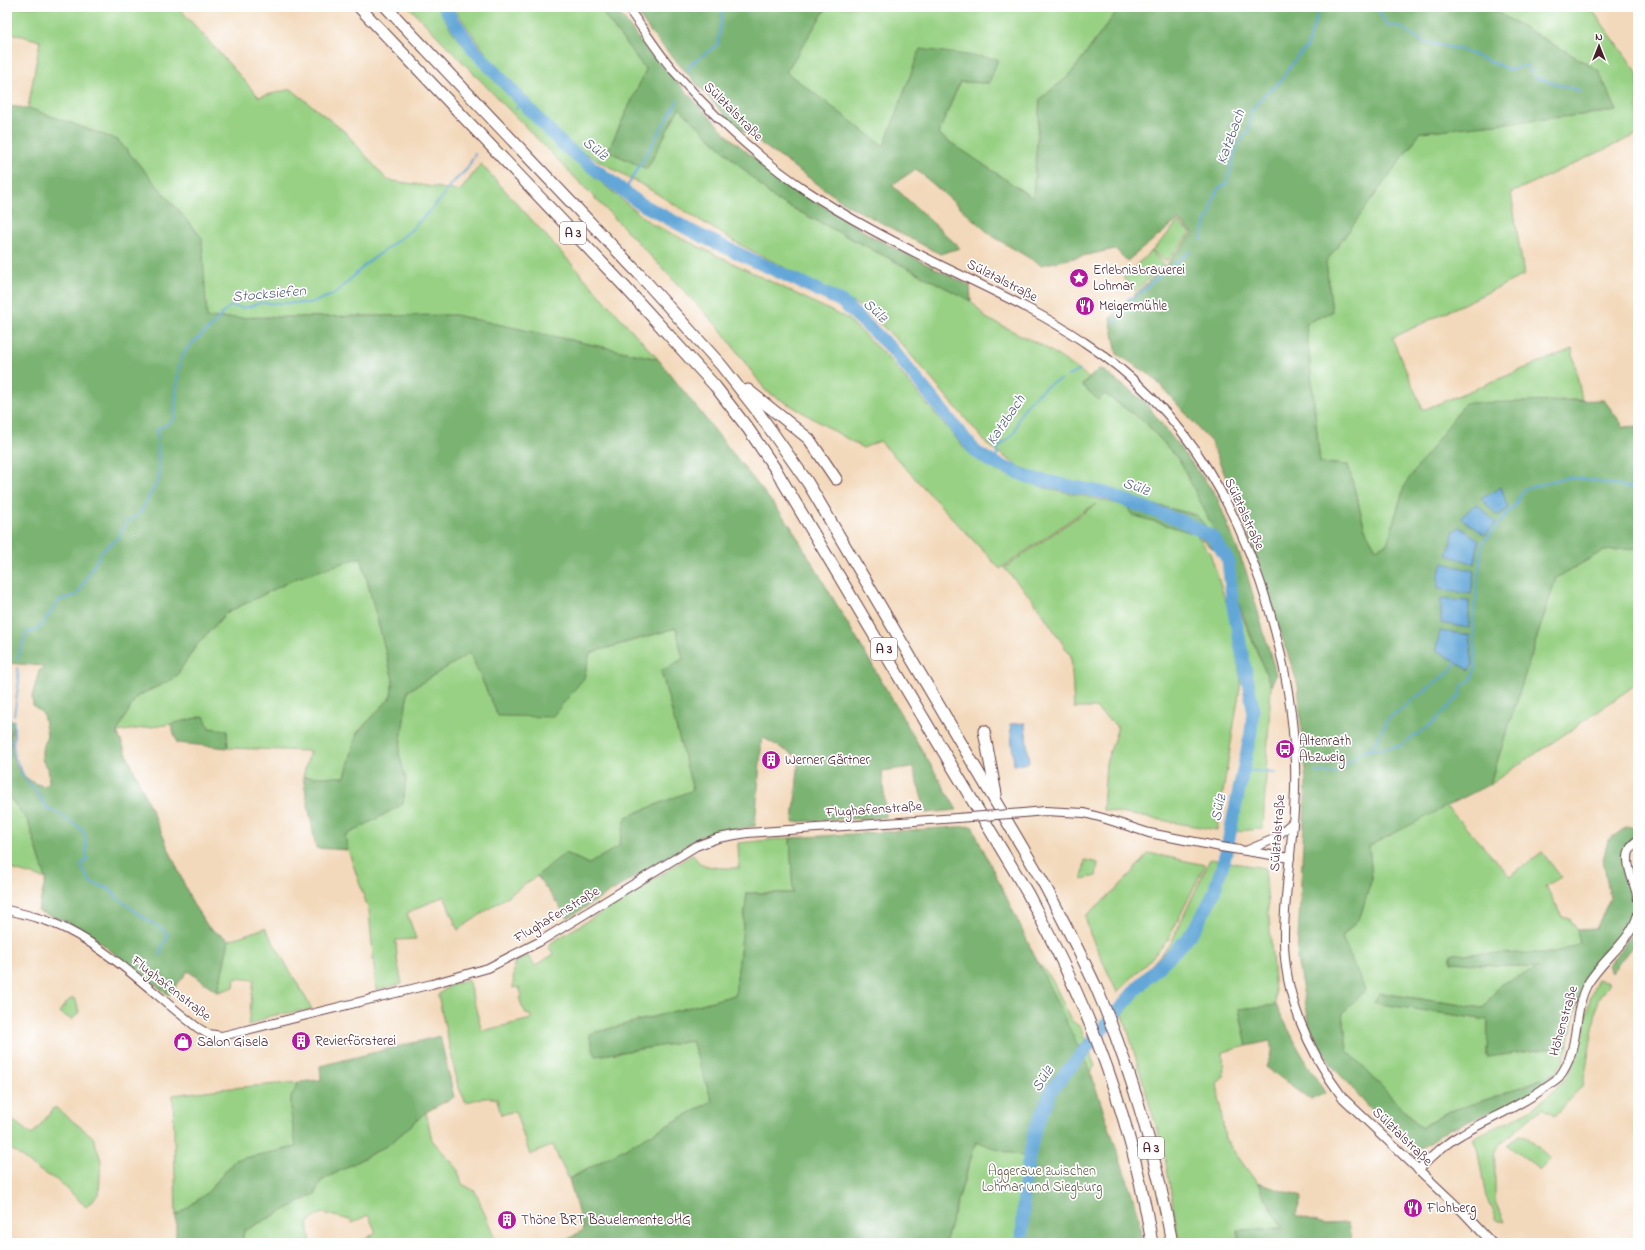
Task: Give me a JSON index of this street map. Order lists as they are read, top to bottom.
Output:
{
  "streets": {
    "highway": ["A 3"],
    "main road": ["Sülztalstraße", "Flughafenstraße", "Höhenstraße"]
  },
  "crossings": [
    ["Sülztalstraße", "Höhenstraße"]
  ],
  "water": ["Katzbach", "Sülz", "Stocksiefen"],
  "parks": ["Aggeraue zwischen Lohmar und Siegburg"],
  "places": {
    "place": ["Erlebnisbrauerei Lohmar"],
    "restaurant": ["Meigermühle", "Flohberg"],
    "bus stop": ["Altenrath Abzweig"],
    "building": ["Werner Gärtner", "Revierförsterei", "Thöne BRT Bauelemente oHG"],
    "shop": ["Salon Gisela"]
  },
  "north": "top"
}
